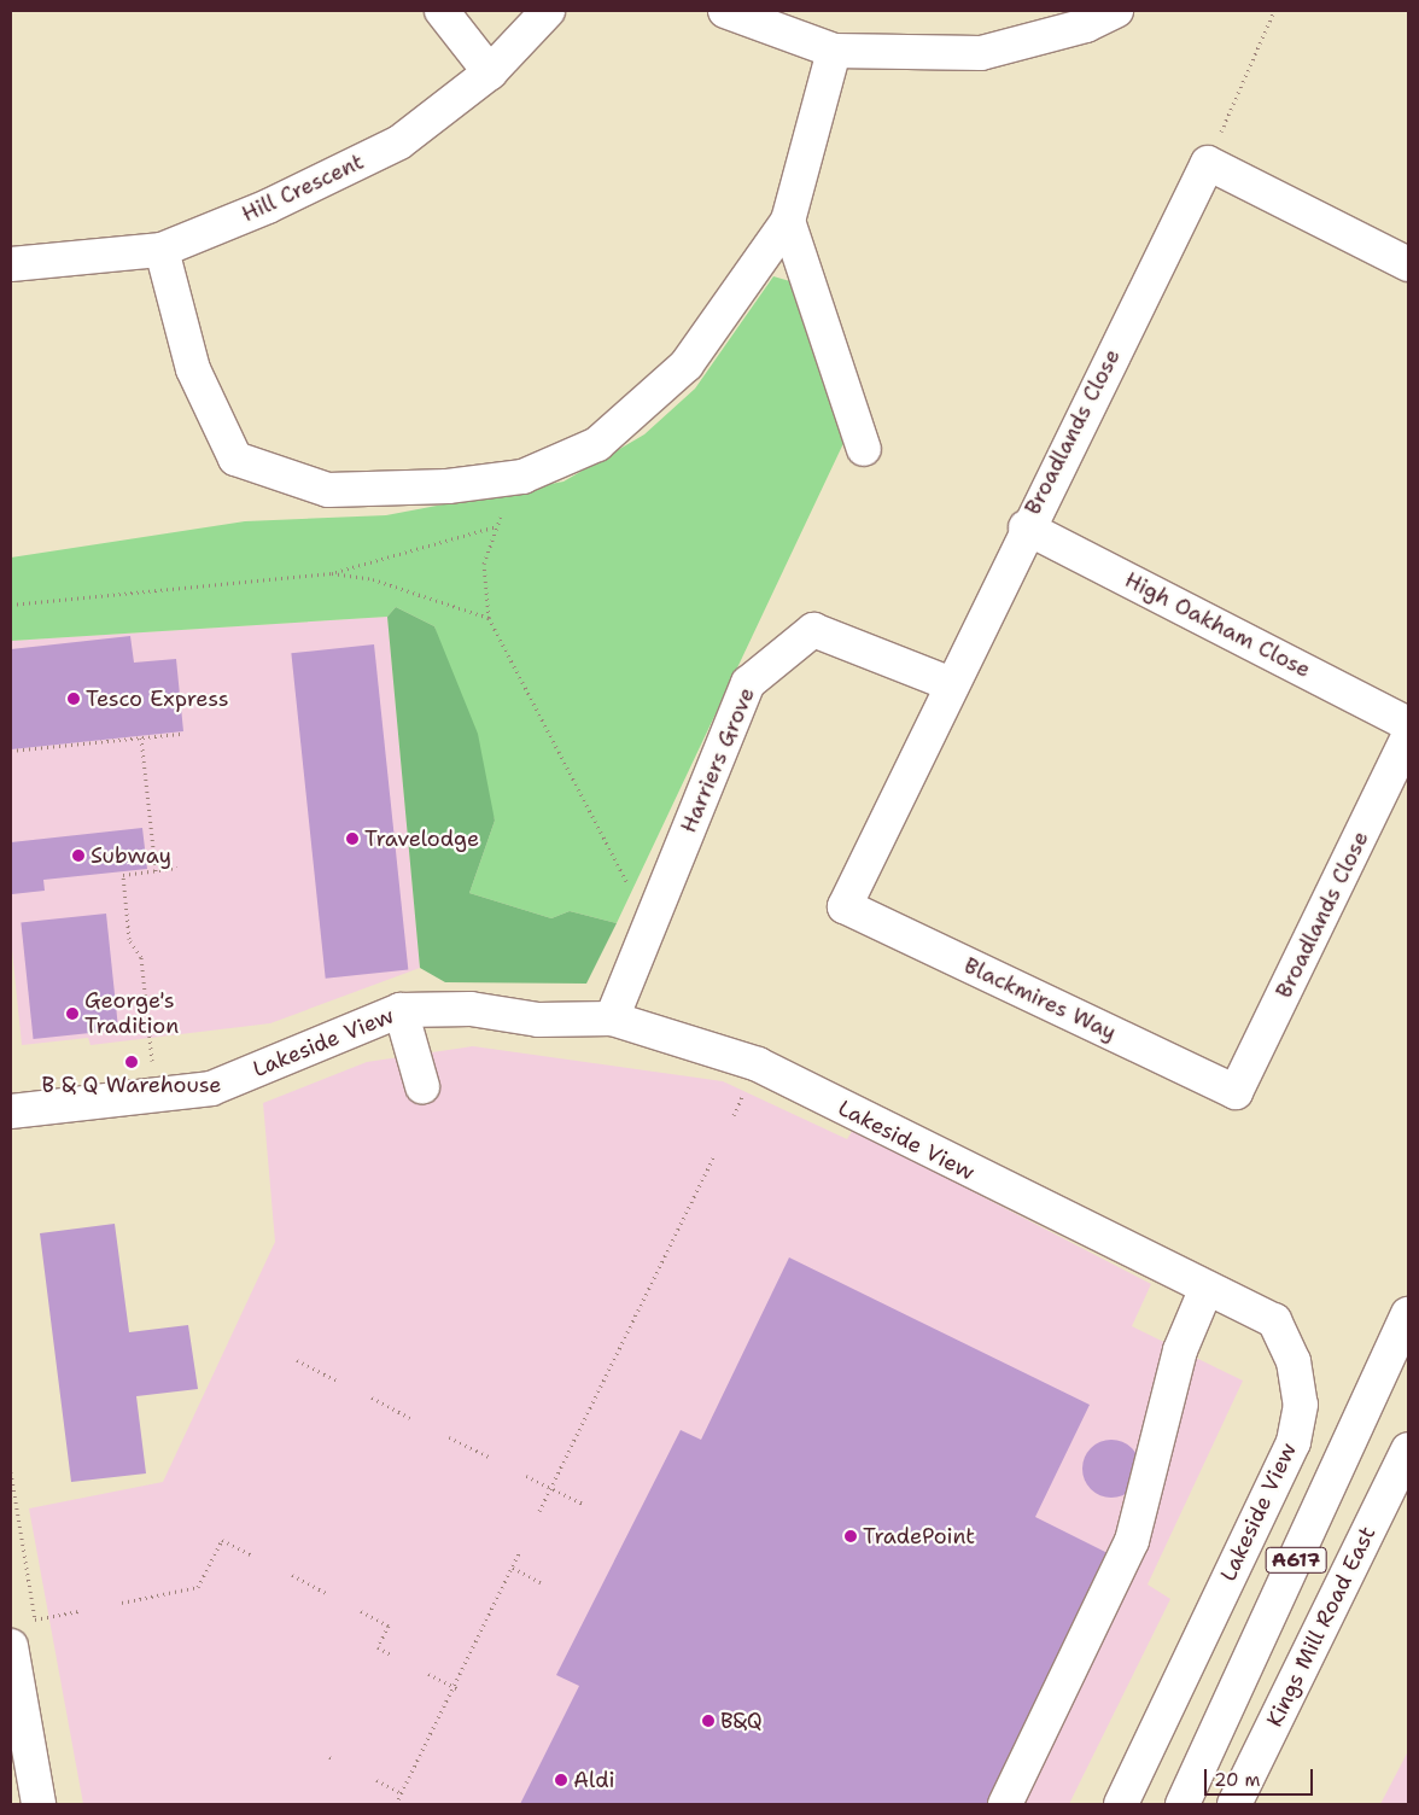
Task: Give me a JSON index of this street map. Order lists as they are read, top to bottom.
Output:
{
  "streets": {
    "main road": [
      "Hill Crescent",
      "Broadlands Close",
      "High Oakham Close",
      "Harriers Grove",
      "Blackmires Way",
      "Lakeside View",
      "A617",
      "Kings Mill Road East"
    ]
  },
  "crossings": [
    ["Broadlands Close", "High Oakham Close"],
    ["Broadlands Close", "Harriers Grove"],
    ["Broadlands Close", "Blackmires Way"],
    ["Harriers Grove", "Lakeside View"]
  ],
  "places": [
    "Tesco Express",
    "Travelodge",
    "Subway",
    "George's Tradition",
    "B & Q Warehouse",
    "TradePoint",
    "B&Q",
    "Aldi"
  ],
  "scale_bar": "20 m"
}
